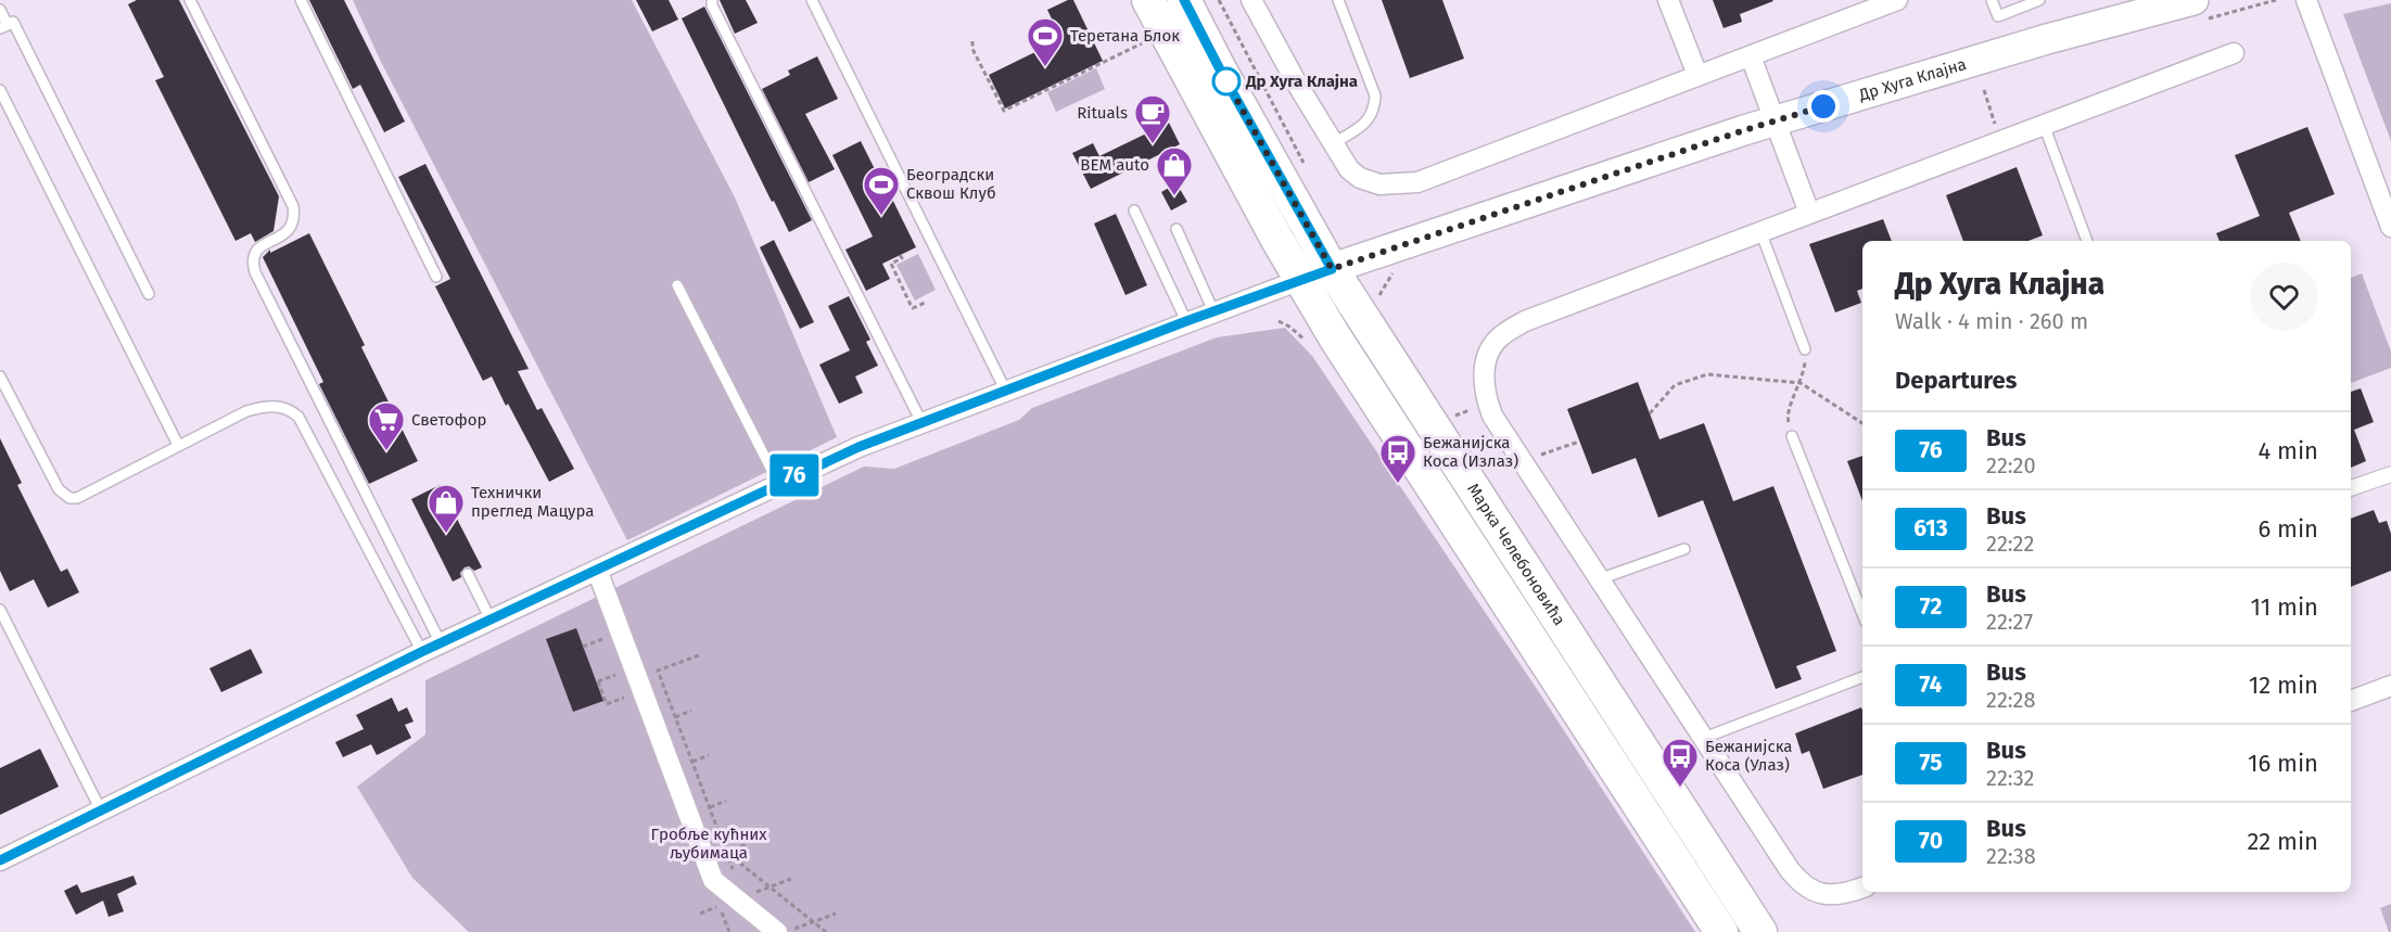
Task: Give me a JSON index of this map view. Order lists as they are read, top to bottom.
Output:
{
  "streets": {
    "main road": ["Др Хуга Клајна", "Марка Челебоновића"]
  },
  "crossings": [
    ["Др Хуга Клајна", "Марка Челебоновића"]
  ],
  "parks": ["Гробље кућних љубимаца"],
  "places": {
    "sports": ["Теретана Блок", "Београдски Сквош Клуб"],
    "other": ["Др Хуга Клајна"],
    "cafe": ["Rituals"],
    "shop": ["BEM auto", "Технички преглед Мацура"],
    "supermarket": ["Светофор"],
    "bus stop": ["Бежанијска Коса (Излаз)", "Бежанијска Коса (Улаз)"]
  },
  "lines": ["bus line 76"],
  "page": {
    "on_map": "76",
    "heading": [
      ["Др Хуга Клајна", "Walk · 4 min · 260 m"],
      "Departures"
    ],
    "list": [
      {
        "mark": "76",
        "name": "Bus",
        "note": "22:20",
        "value": "4 min"
      },
      {
        "mark": "613",
        "name": "Bus",
        "note": "22:22",
        "value": "6 min"
      },
      {
        "mark": "72",
        "name": "Bus",
        "note": "22:27",
        "value": "11 min"
      },
      {
        "mark": "74",
        "name": "Bus",
        "note": "22:28",
        "value": "12 min"
      },
      {
        "mark": "75",
        "name": "Bus",
        "note": "22:32",
        "value": "16 min"
      },
      {
        "mark": "70",
        "name": "Bus",
        "note": "22:38",
        "value": "22 min"
      }
    ]
  }
}
